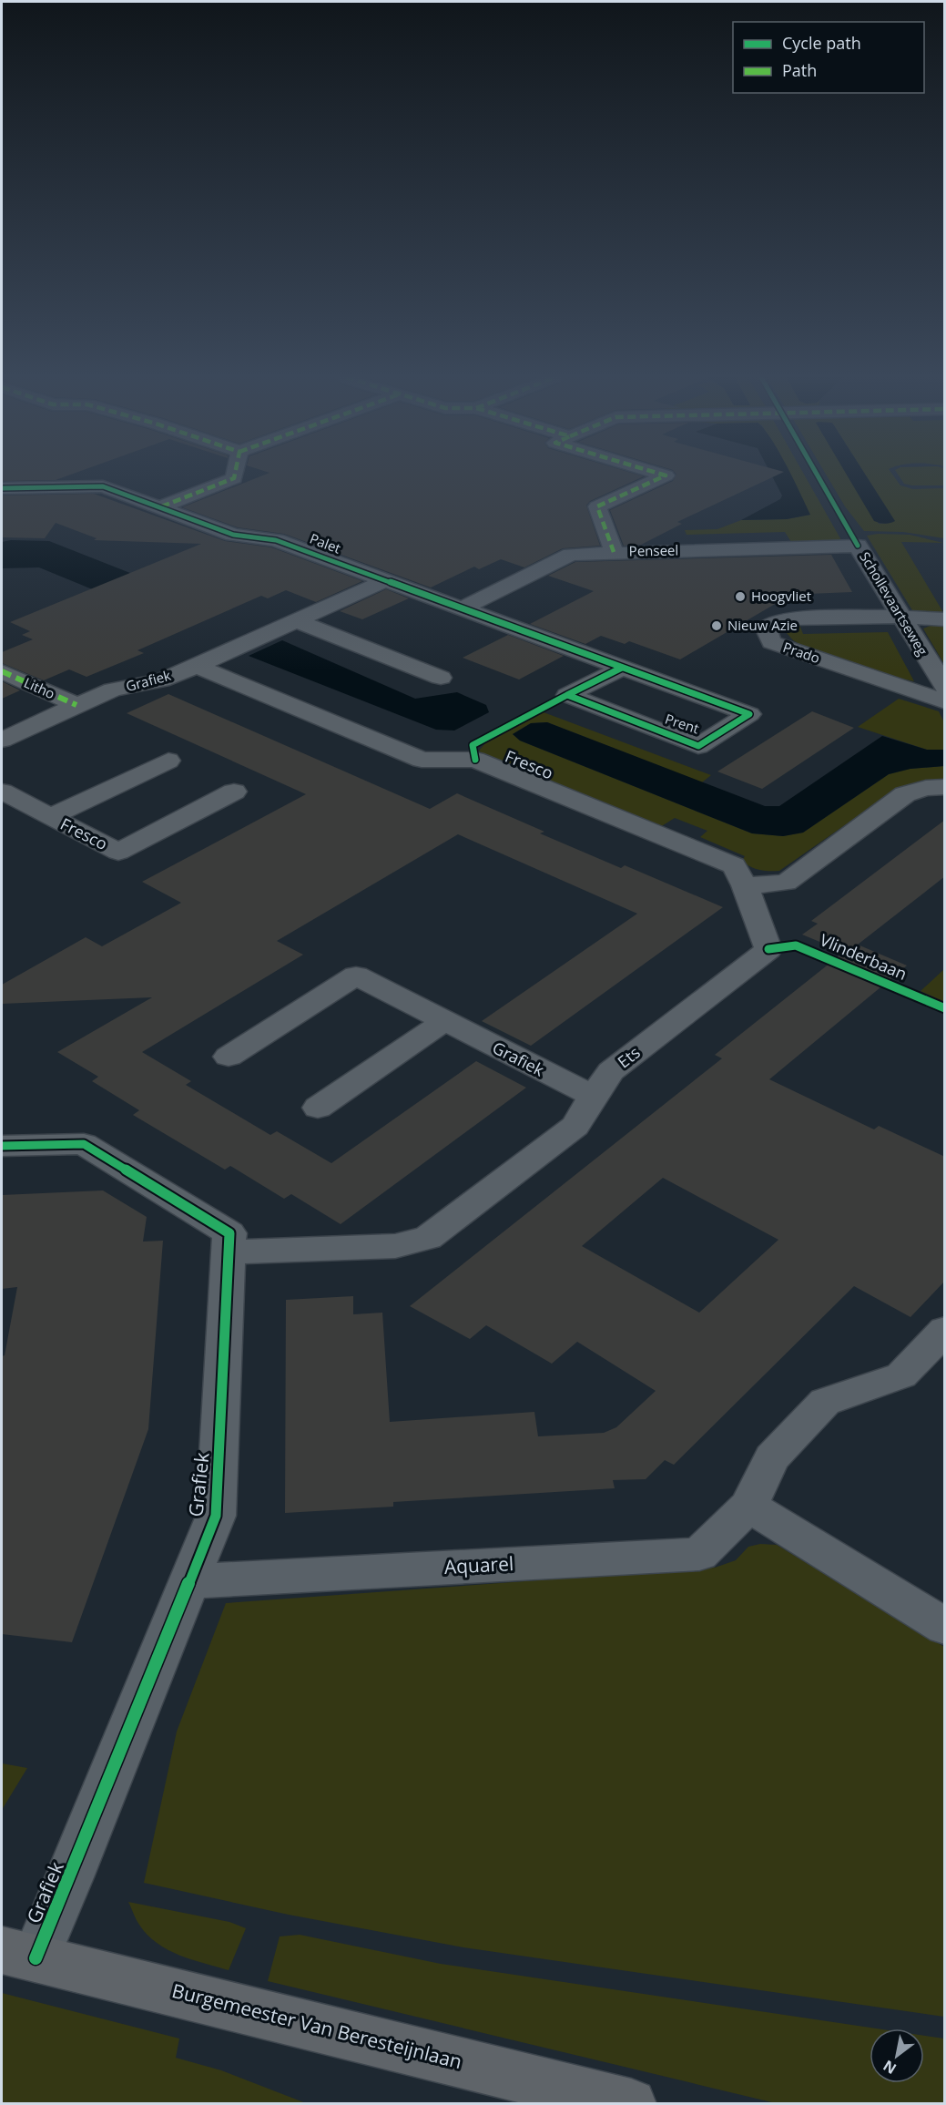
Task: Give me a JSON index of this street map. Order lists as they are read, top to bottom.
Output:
{
  "streets": {
    "main road": ["Burgemeester Van Beresteijnlaan"],
    "street": [
      "Palet",
      "Penseel",
      "Schollevaartseweg",
      "Prado",
      "Grafiek",
      "Litho",
      "Prent",
      "Fresco",
      "Ets",
      "Aquarel"
    ],
    "cycle path": ["Vlinderbaan"]
  },
  "crossings": [
    ["Palet", "Grafiek"],
    ["Palet", "Prent"],
    ["Penseel", "Schollevaartseweg"],
    ["Penseel", "Prent"],
    ["Schollevaartseweg", "Prado"],
    ["Grafiek", "Litho"],
    ["Grafiek", "Prent"],
    ["Grafiek", "Fresco"],
    ["Grafiek", "Ets"],
    ["Grafiek", "Aquarel"],
    ["Grafiek", "Burgemeester Van Beresteijnlaan"],
    ["Fresco", "Ets"]
  ],
  "places": ["Hoogvliet", "Nieuw Azie"],
  "legend": ["Cycle path", "Path"],
  "north": "bottom left"
}
